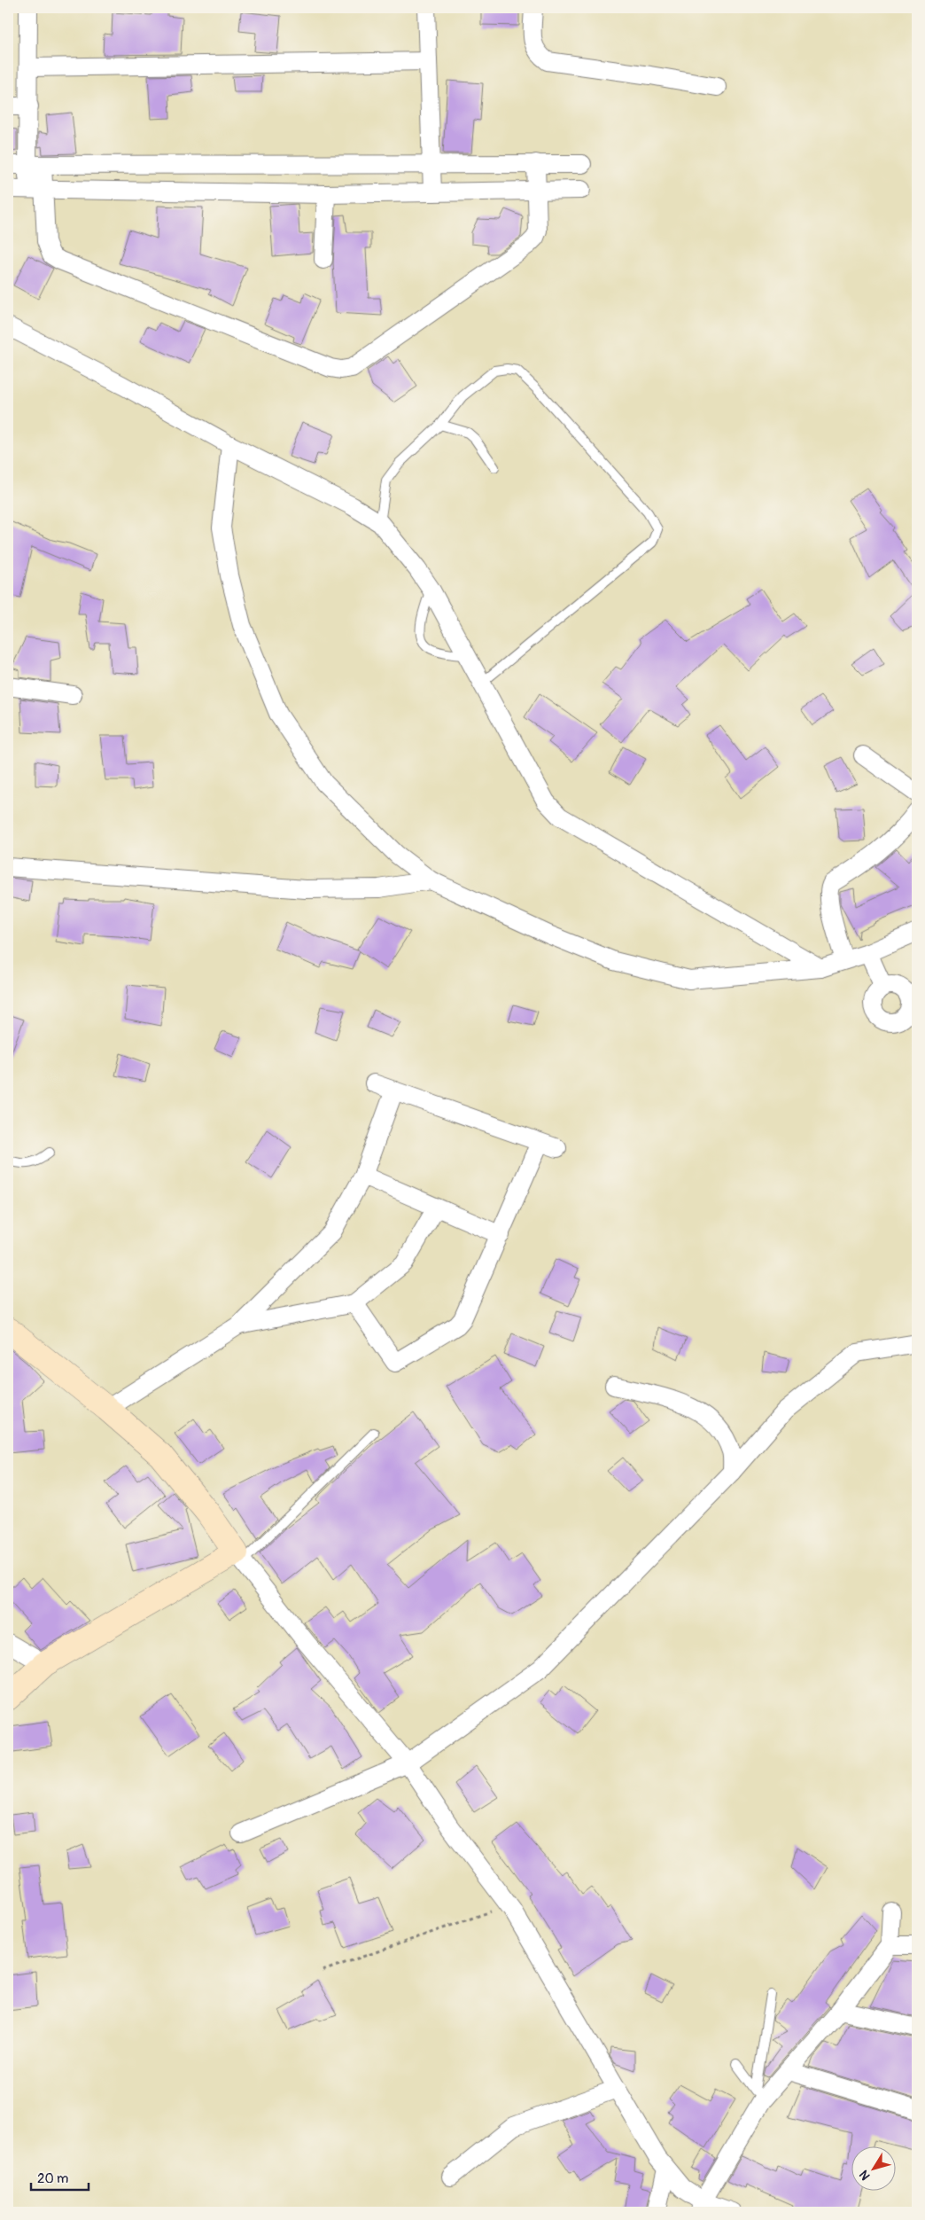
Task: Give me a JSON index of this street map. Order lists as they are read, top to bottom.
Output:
{
  "scale_bar": "20 m",
  "north": "bottom left"
}
